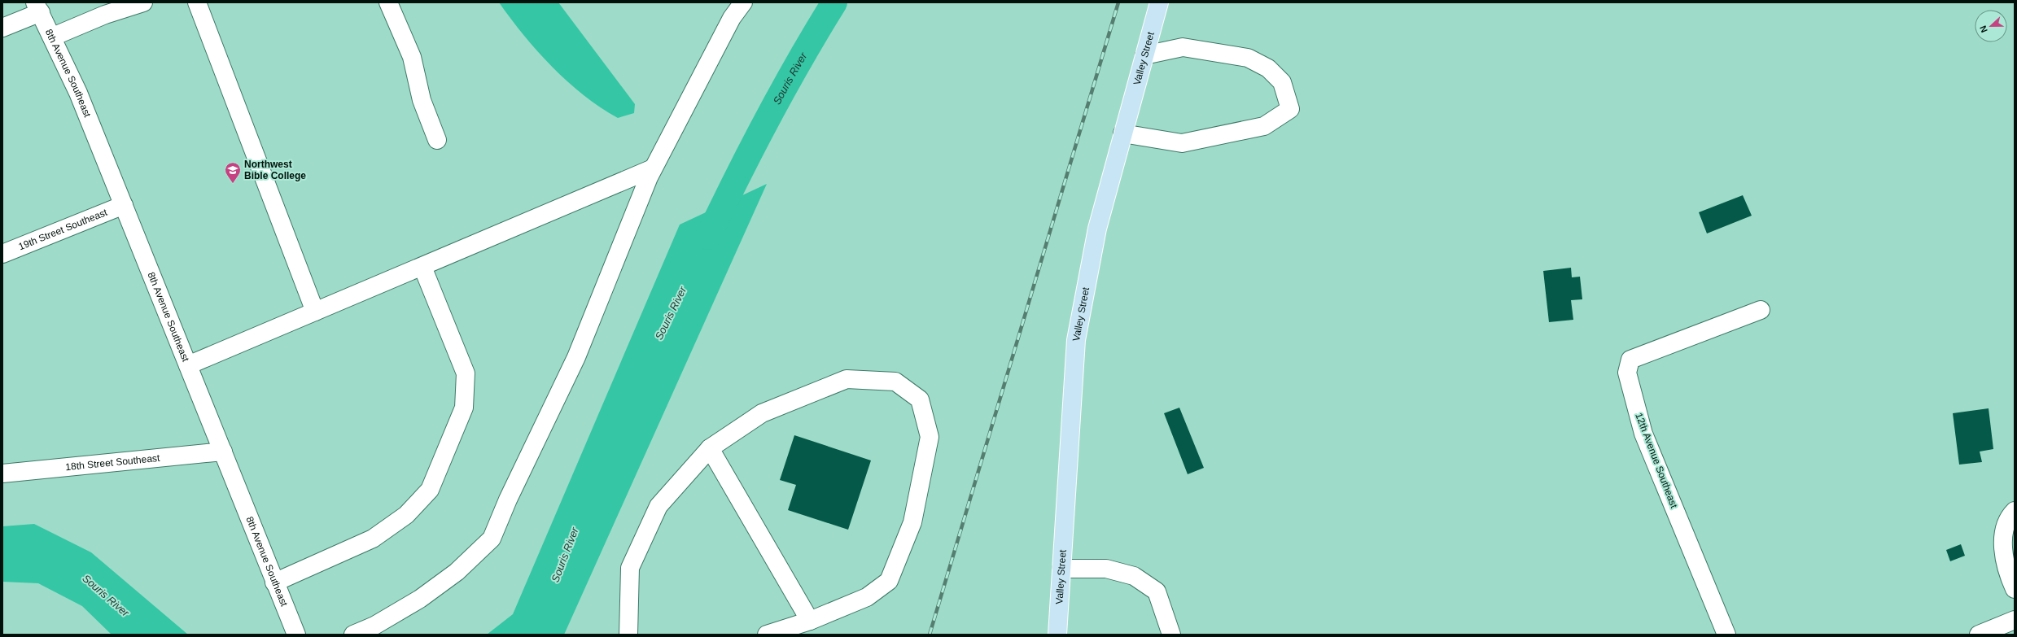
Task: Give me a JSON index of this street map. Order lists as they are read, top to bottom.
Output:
{
  "streets": {
    "main road": ["Valley Street"],
    "street": [
      "8th Avenue Southeast",
      "19th Street Southeast",
      "12th Avenue Southeast",
      "18th Street Southeast"
    ]
  },
  "crossings": [
    ["8th Avenue Southeast", "19th Street Southeast"],
    ["8th Avenue Southeast", "18th Street Southeast"]
  ],
  "water": ["Souris River"],
  "places": {
    "school or university": ["Northwest Bible College"]
  },
  "north": "left"
}
